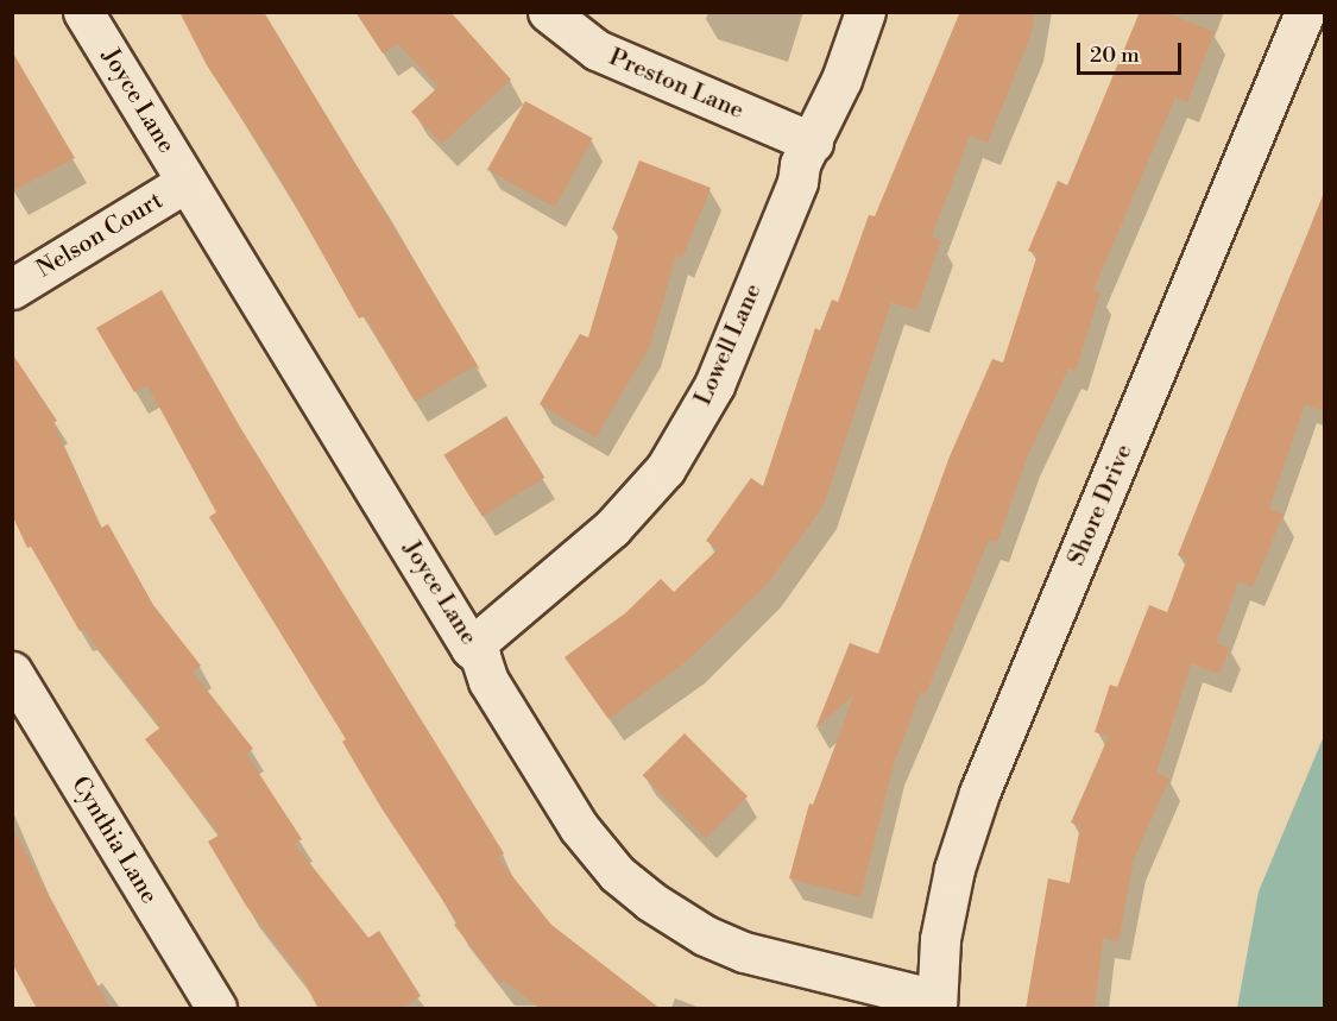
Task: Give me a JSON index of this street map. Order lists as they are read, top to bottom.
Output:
{
  "streets": {
    "street": [
      "Preston Lane",
      "Joyce Lane",
      "Nelson Court",
      "Lowell Lane",
      "Shore Drive",
      "Cynthia Lane"
    ]
  },
  "crossings": [
    ["Preston Lane", "Lowell Lane"],
    ["Joyce Lane", "Nelson Court"],
    ["Joyce Lane", "Lowell Lane"],
    ["Joyce Lane", "Shore Drive"]
  ],
  "scale_bar": "20 m"
}
